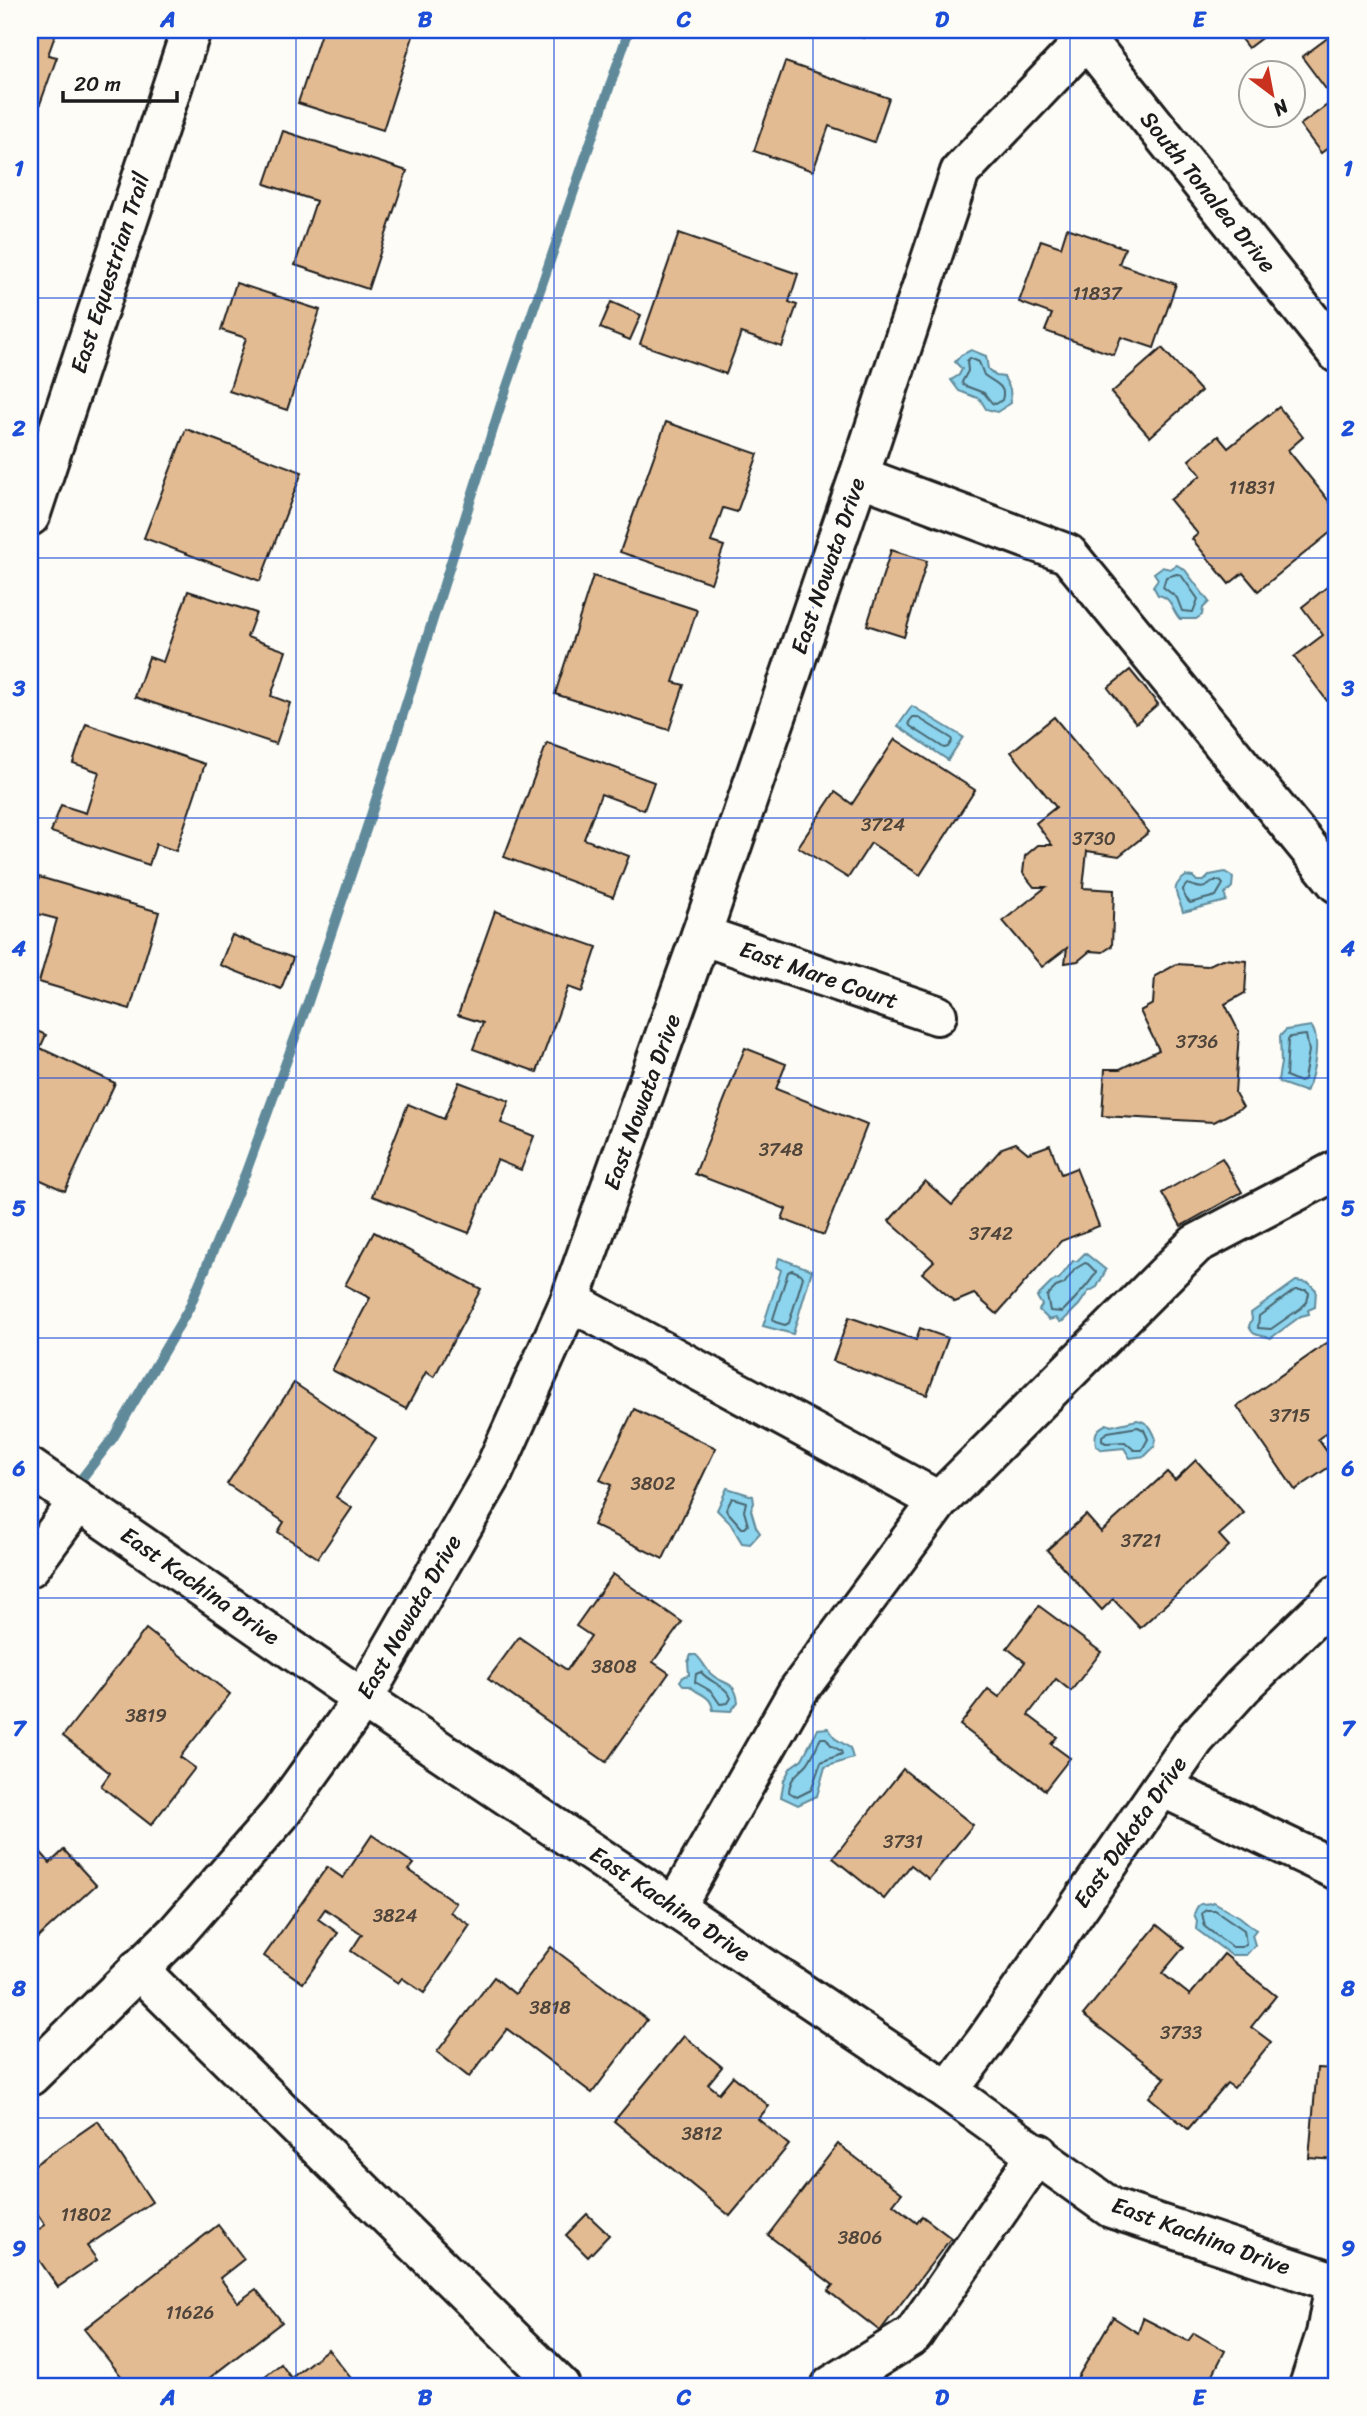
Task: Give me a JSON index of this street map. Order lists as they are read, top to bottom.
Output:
{
  "streets": {
    "street": [
      "South Tonalea Drive",
      "East Equestrian Trail",
      "East Nowata Drive",
      "East Mare Court",
      "East Kachina Drive",
      "East Dakota Drive"
    ]
  },
  "crossings": [
    ["South Tonalea Drive", "East Nowata Drive"],
    ["East Nowata Drive", "East Mare Court"],
    ["East Nowata Drive", "East Kachina Drive"],
    ["East Kachina Drive", "East Dakota Drive"]
  ],
  "house_numbers": [
    "11837",
    "11831",
    "3724",
    "3730",
    "3736",
    "3748",
    "3742",
    "3715",
    "3802",
    "3721",
    "3808",
    "3819",
    "3731",
    "3824",
    "3818",
    "3733",
    "3812",
    "11802",
    "3806",
    "11626"
  ],
  "scale_bar": "20 m",
  "north": "bottom right",
  "grid": {
    "columns": [
      "A",
      "B",
      "C",
      "D",
      "E"
    ],
    "rows": [
      "1",
      "2",
      "3",
      "4",
      "5",
      "6",
      "7",
      "8",
      "9"
    ]
  }
}
